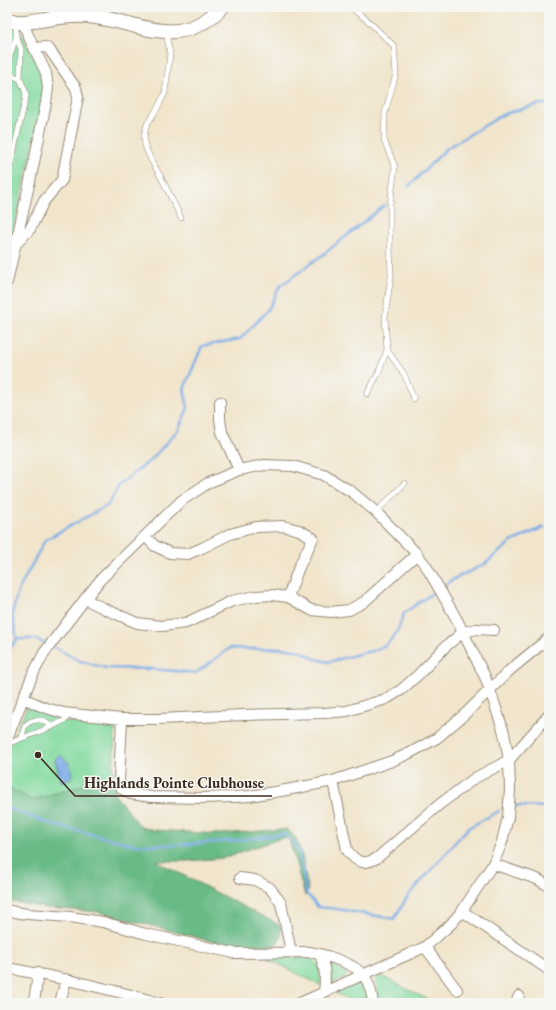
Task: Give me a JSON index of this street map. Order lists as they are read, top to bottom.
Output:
{
  "places": ["Highlands Pointe Clubhouse"]
}
